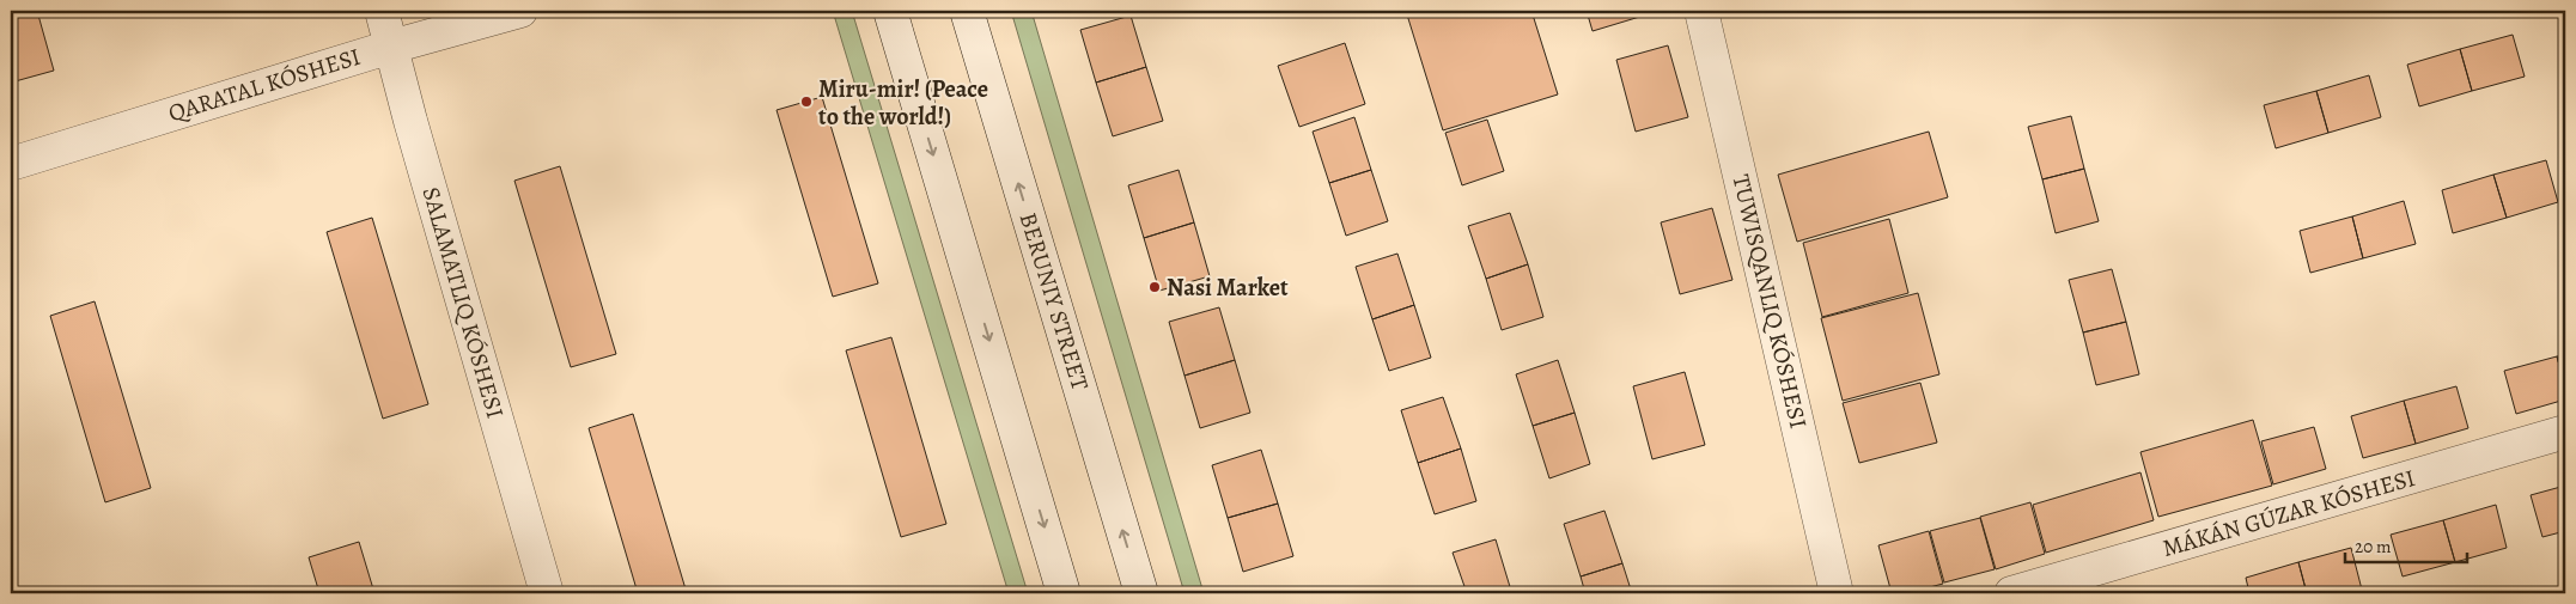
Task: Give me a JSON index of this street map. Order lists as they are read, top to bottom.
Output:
{
  "streets": {
    "street": ["QARATAL KÓSHESI", "BERUNIY STREET", "MÁKÁN GÚZAR KÓSHESI"]
  },
  "places": ["Miru-mir! (Peace to the world!)", "Nasi Market"],
  "scale_bar": "20 m"
}
